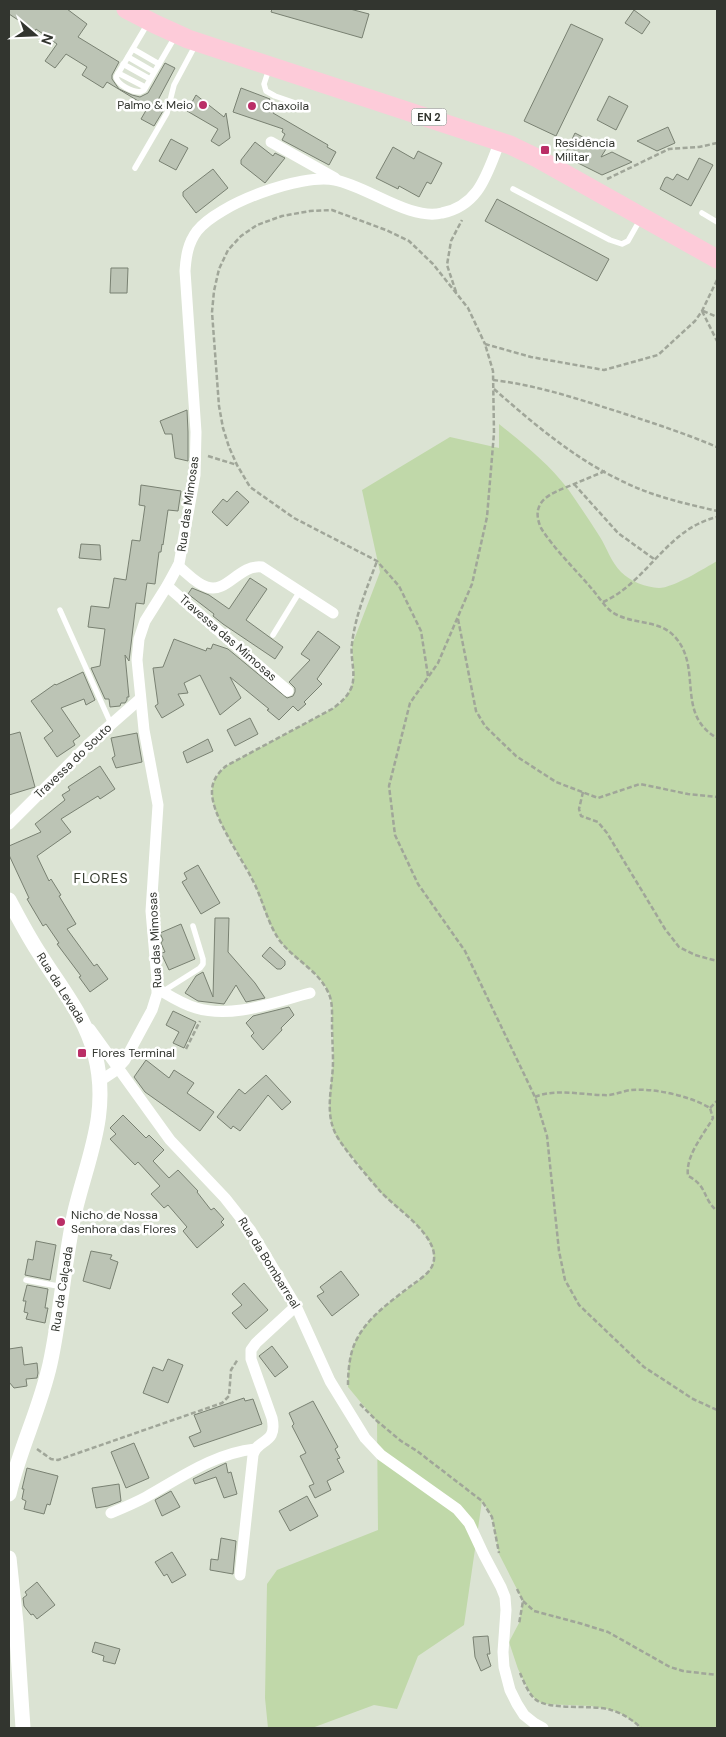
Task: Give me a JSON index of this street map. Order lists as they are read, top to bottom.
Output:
{
  "streets": {
    "main road": ["EN 2"],
    "street": [
      "Rua das Mimosas",
      "Travessa das Mimosas",
      "Travessa do Souto",
      "Rua da Levada",
      "Rua da Bombarreal",
      "Rua da Calçada"
    ]
  },
  "crossings": [
    ["EN 2", "Rua das Mimosas"],
    ["Rua das Mimosas", "Travessa das Mimosas"],
    ["Rua das Mimosas", "Travessa do Souto"],
    ["Rua das Mimosas", "Rua da Levada"],
    ["Rua das Mimosas", "Rua da Bombarreal"],
    ["Rua das Mimosas", "Rua da Calçada"],
    ["Rua da Levada", "Rua da Bombarreal"],
    ["Rua da Levada", "Rua da Calçada"]
  ],
  "districts": ["FLORES"],
  "places": {
    "other": ["Palmo & Meio", "Chaxoila", "Nicho de Nossa Senhora das Flores"],
    "transit": ["Residência Militar", "Flores Terminal"]
  },
  "north": "right"
}
